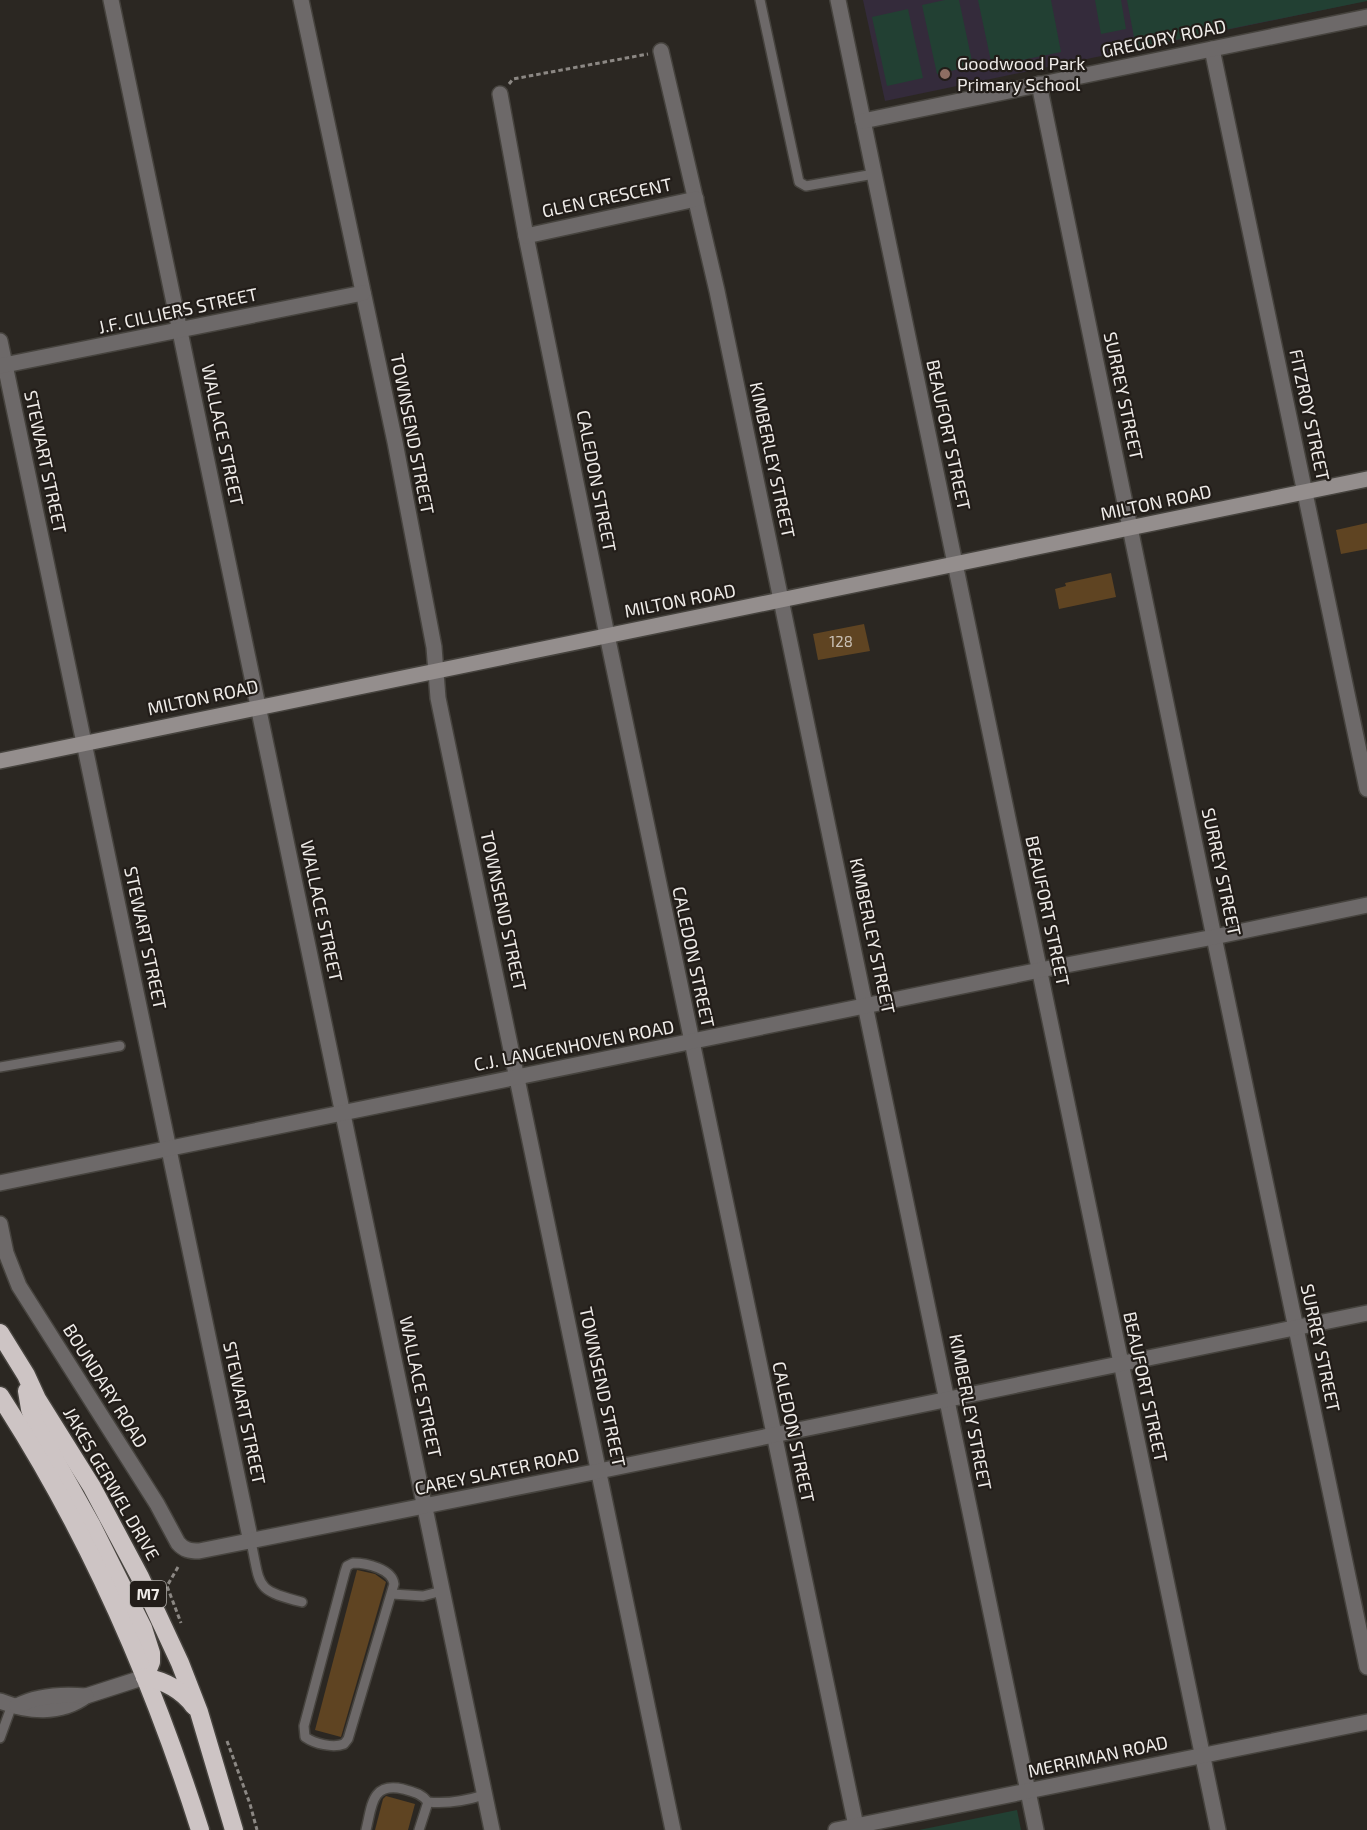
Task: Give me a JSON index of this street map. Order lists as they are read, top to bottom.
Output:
{
  "streets": {
    "highway": ["JAKES GERWEL DRIVE", "M7"],
    "street": [
      "GREGORY ROAD",
      "GLEN CRESCENT",
      "J.F. CILLIERS STREET",
      "SURREY STREET",
      "FITZROY STREET",
      "TOWNSEND STREET",
      "WALLACE STREET",
      "BEAUFORT STREET",
      "KIMBERLEY STREET",
      "STEWART STREET",
      "CALEDON STREET",
      "MILTON ROAD",
      "C.J. LANGENHOVEN ROAD",
      "BOUNDARY ROAD",
      "CAREY SLATER ROAD",
      "MERRIMAN ROAD"
    ]
  },
  "crossings": [
    ["GREGORY ROAD", "SURREY STREET"],
    ["GREGORY ROAD", "FITZROY STREET"],
    ["GREGORY ROAD", "BEAUFORT STREET"],
    ["GLEN CRESCENT", "KIMBERLEY STREET"],
    ["GLEN CRESCENT", "CALEDON STREET"],
    ["J.F. CILLIERS STREET", "TOWNSEND STREET"],
    ["J.F. CILLIERS STREET", "WALLACE STREET"],
    ["J.F. CILLIERS STREET", "STEWART STREET"],
    ["SURREY STREET", "MILTON ROAD"],
    ["SURREY STREET", "C.J. LANGENHOVEN ROAD"],
    ["SURREY STREET", "CAREY SLATER ROAD"],
    ["FITZROY STREET", "MILTON ROAD"],
    ["TOWNSEND STREET", "MILTON ROAD"],
    ["TOWNSEND STREET", "C.J. LANGENHOVEN ROAD"],
    ["TOWNSEND STREET", "CAREY SLATER ROAD"],
    ["WALLACE STREET", "MILTON ROAD"],
    ["WALLACE STREET", "C.J. LANGENHOVEN ROAD"],
    ["WALLACE STREET", "CAREY SLATER ROAD"],
    ["BEAUFORT STREET", "MILTON ROAD"],
    ["BEAUFORT STREET", "C.J. LANGENHOVEN ROAD"],
    ["BEAUFORT STREET", "CAREY SLATER ROAD"],
    ["BEAUFORT STREET", "MERRIMAN ROAD"],
    ["KIMBERLEY STREET", "MILTON ROAD"],
    ["KIMBERLEY STREET", "C.J. LANGENHOVEN ROAD"],
    ["KIMBERLEY STREET", "CAREY SLATER ROAD"],
    ["KIMBERLEY STREET", "MERRIMAN ROAD"],
    ["STEWART STREET", "MILTON ROAD"],
    ["STEWART STREET", "C.J. LANGENHOVEN ROAD"],
    ["STEWART STREET", "CAREY SLATER ROAD"],
    ["CALEDON STREET", "MILTON ROAD"],
    ["CALEDON STREET", "C.J. LANGENHOVEN ROAD"],
    ["CALEDON STREET", "CAREY SLATER ROAD"],
    ["CALEDON STREET", "MERRIMAN ROAD"],
    ["BOUNDARY ROAD", "CAREY SLATER ROAD"]
  ],
  "places": ["Goodwood Park Primary School"],
  "house_numbers": ["128"]
}
